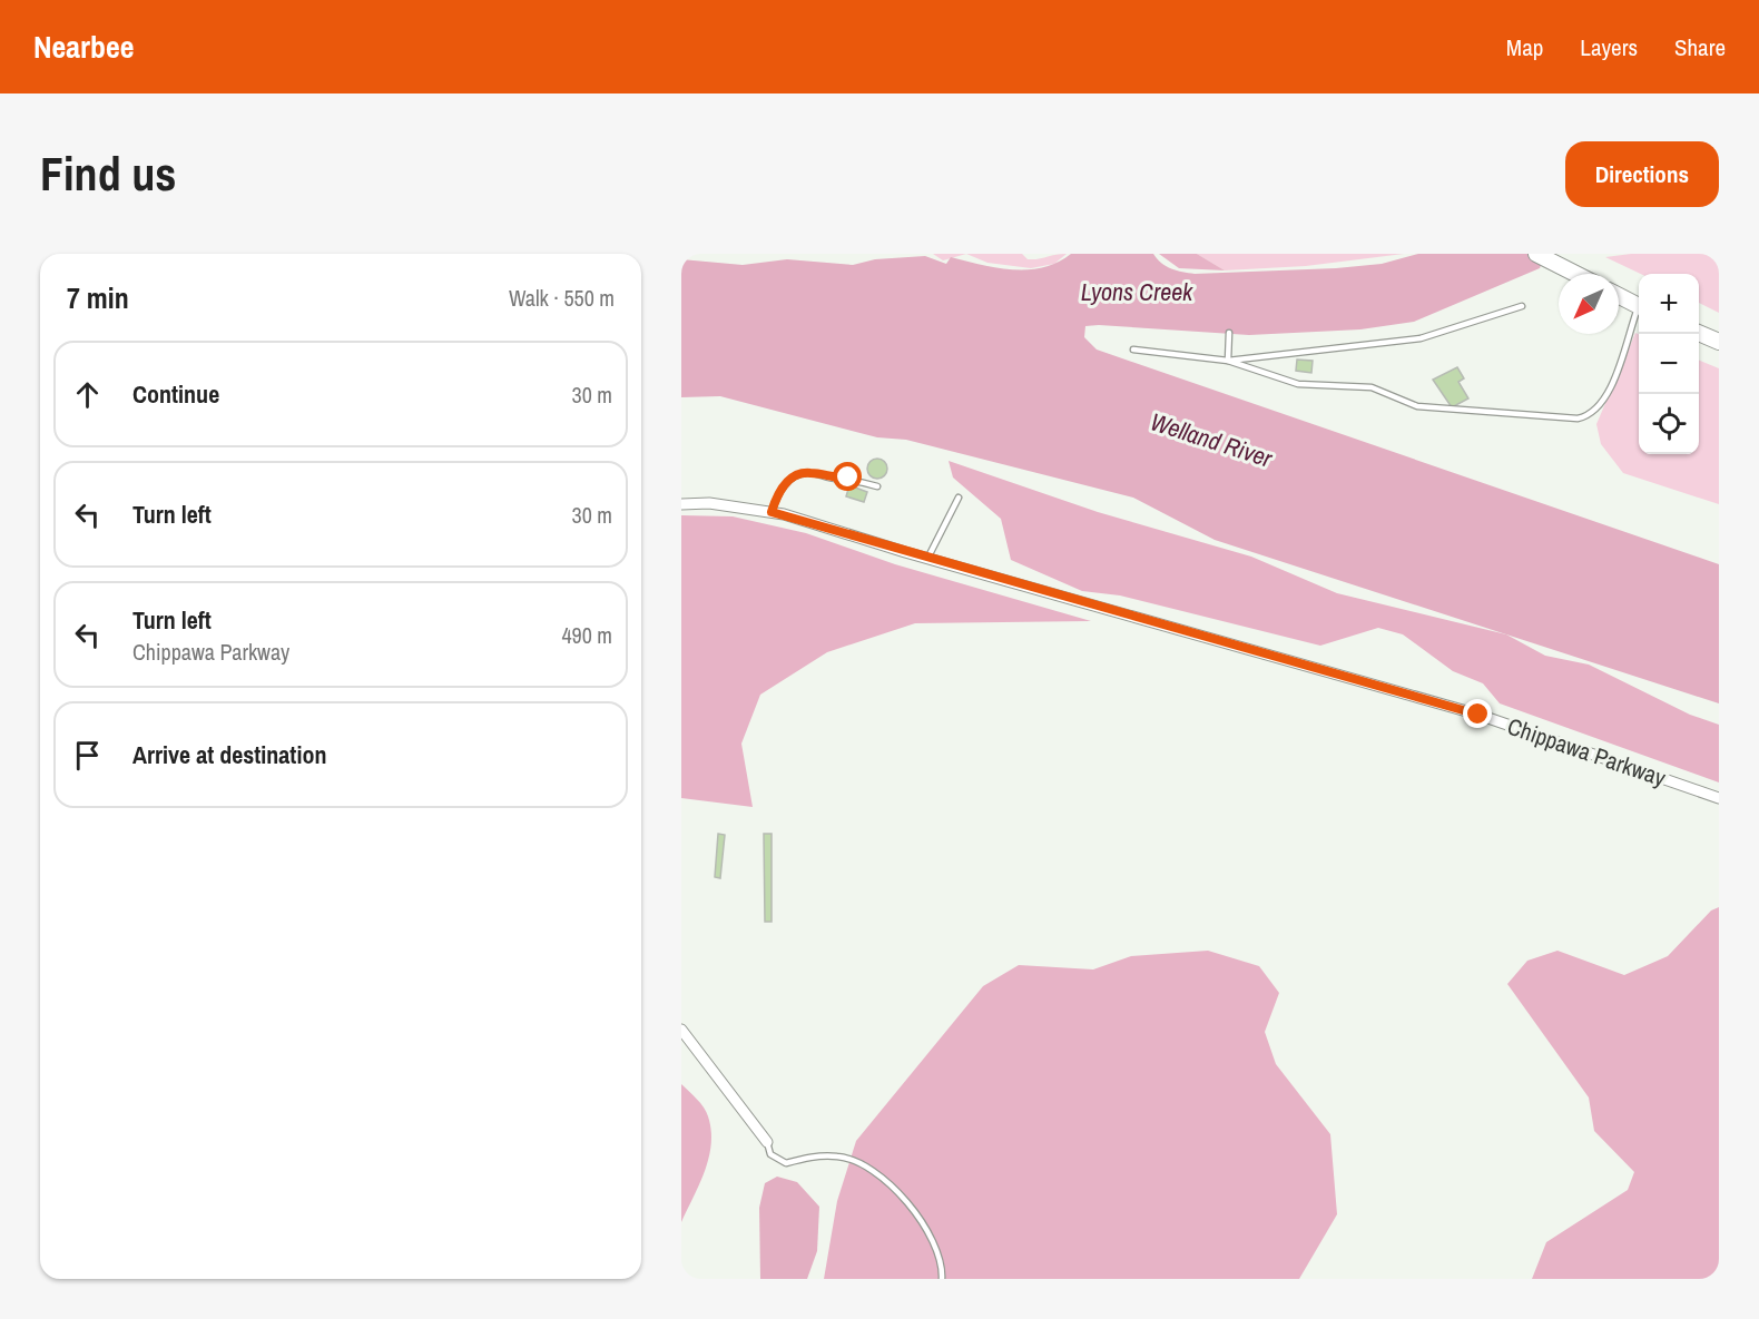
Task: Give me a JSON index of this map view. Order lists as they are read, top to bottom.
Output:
{
  "streets": {
    "street": ["Chippawa Parkway"]
  },
  "water": ["Lyons Creek", "Welland River"],
  "north": "bottom left",
  "page": {
    "header": "Nearbee",
    "nav": ["Map", "Layers", "Share"],
    "buttons": "Directions",
    "title": "Find us",
    "heading": ["7 min", "Walk · 550 m"],
    "map_buttons": ["+", "−"],
    "list": [
      ["Continue", "30 m"],
      ["Turn left", "30 m"],
      ["Turn left", "Chippawa Parkway", "490 m"],
      "Arrive at destination"
    ]
  }
}
